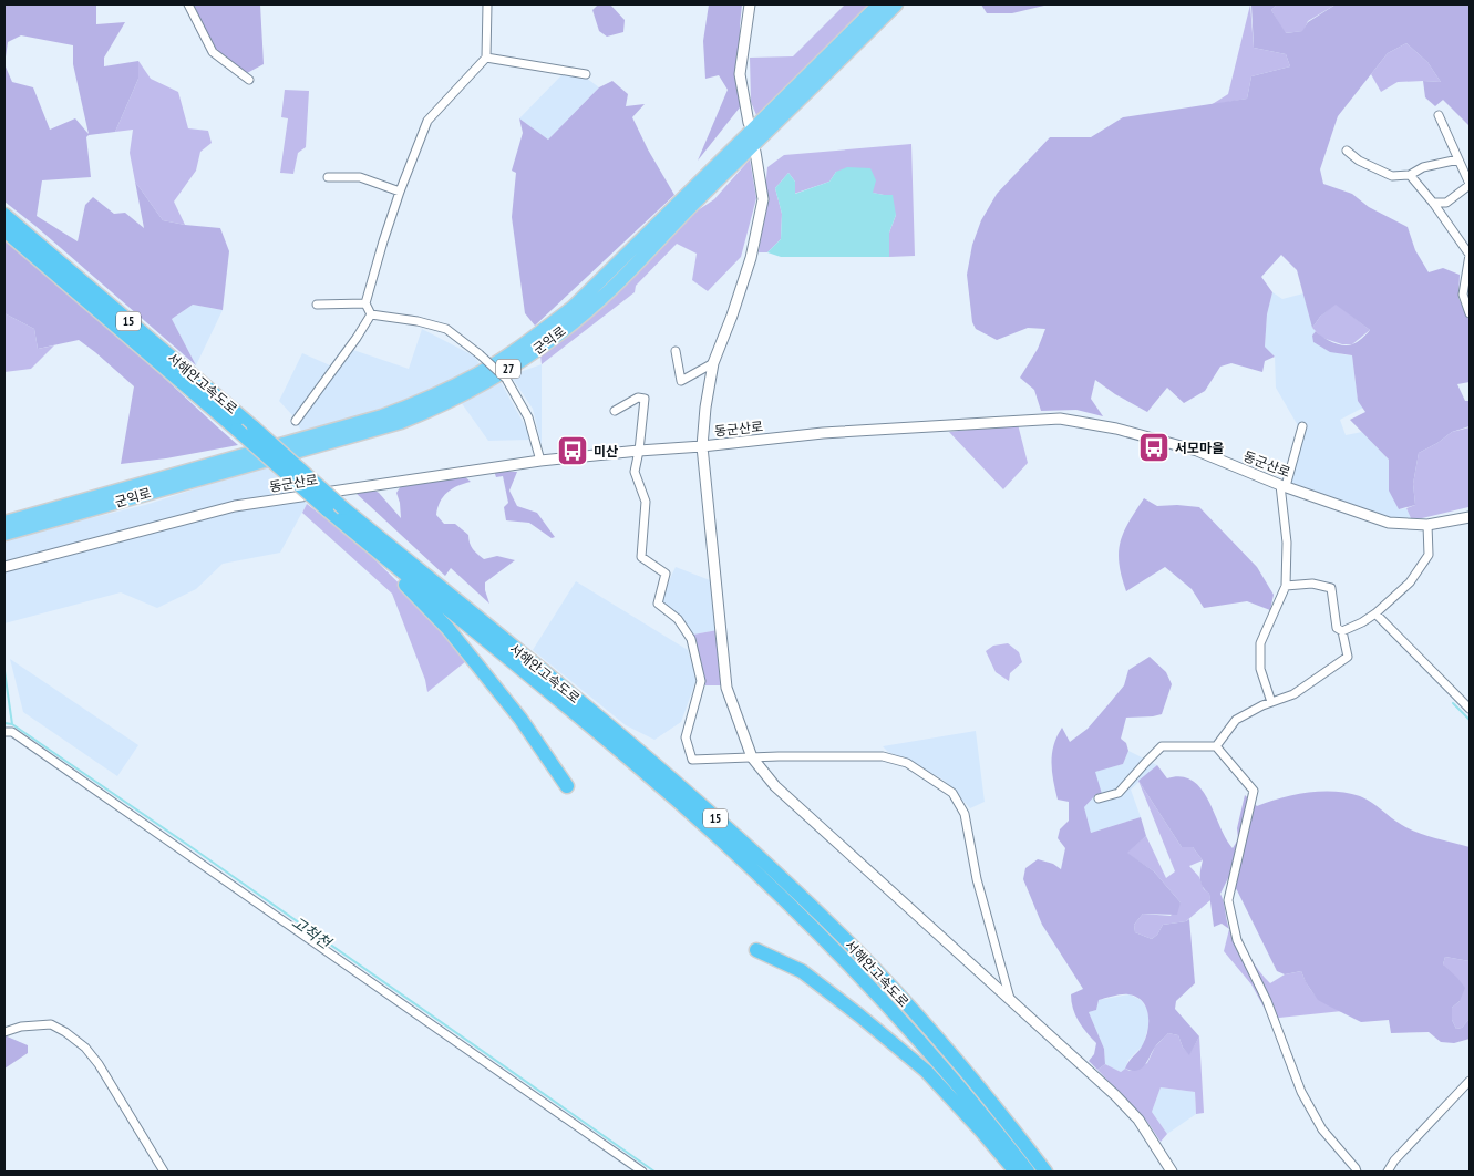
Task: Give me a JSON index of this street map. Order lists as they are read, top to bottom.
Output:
{
  "streets": {
    "highway": [
      "15",
      "군익로",
      "27",
      "서해안고속도로"
    ],
    "street": ["동군산로"]
  },
  "water": ["고척천"],
  "places": {
    "bus stop": ["서모마을", "미산"]
  }
}
